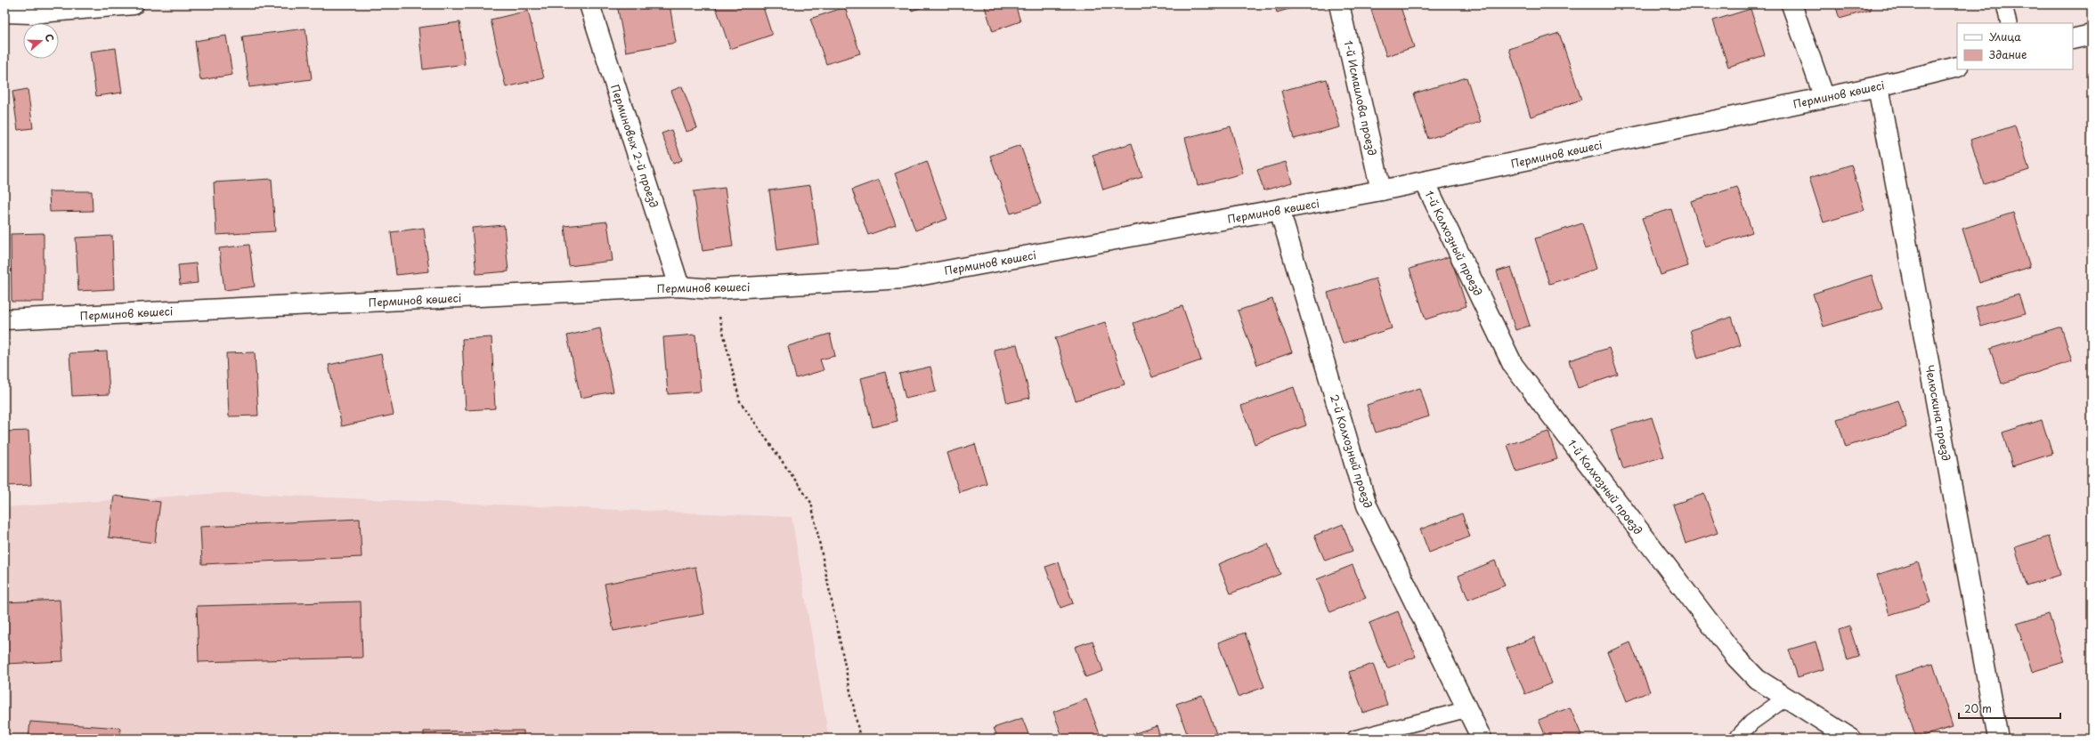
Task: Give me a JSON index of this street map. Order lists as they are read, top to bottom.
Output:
{
  "streets": {
    "street": [
      "Перминов көшесі",
      "1-й Исмаилова проезд",
      "Перминовых 2-й проезд",
      "1-й Колхозный проезд",
      "Челюскина проезд",
      "2-й Колхозный проезд"
    ]
  },
  "crossings": [
    ["Перминов көшесі", "1-й Исмаилова проезд"],
    ["Перминов көшесі", "Перминовых 2-й проезд"],
    ["Перминов көшесі", "1-й Колхозный проезд"],
    ["Перминов көшесі", "Челюскина проезд"],
    ["Перминов көшесі", "2-й Колхозный проезд"]
  ],
  "legend": ["Улица", "Здание"],
  "scale_bar": "20 m",
  "north": "right"
}
